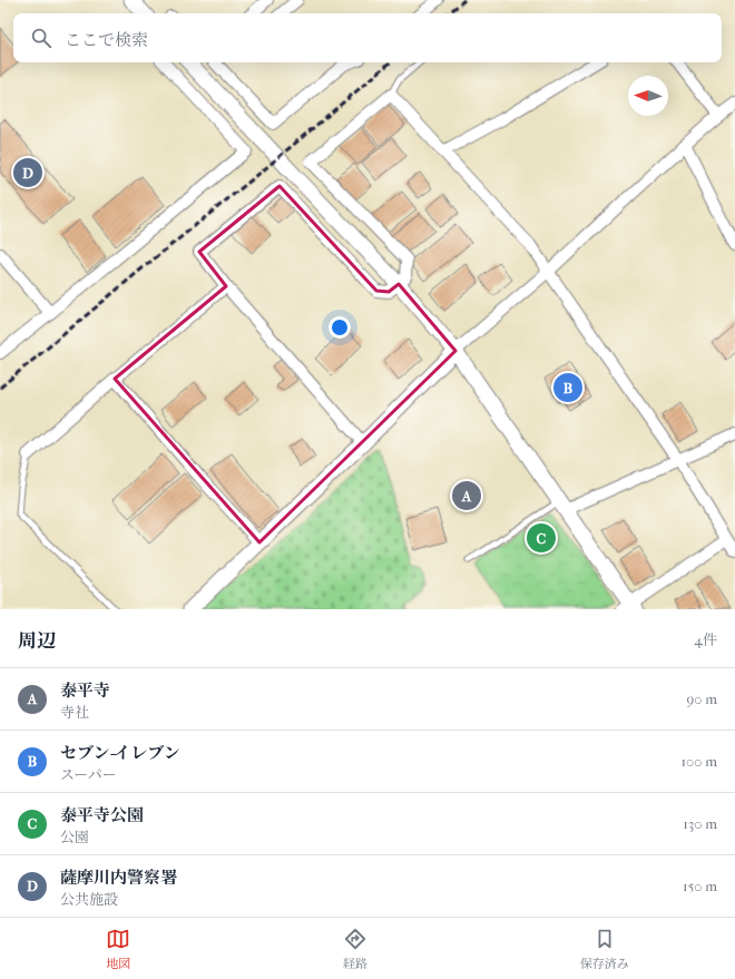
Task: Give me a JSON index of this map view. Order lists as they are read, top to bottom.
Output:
{
  "north": "left",
  "page": {
    "search": "ここで検索",
    "pins": [
      "D",
      "B",
      "A",
      "C"
    ],
    "heading": ["周辺", "4件"],
    "list": [
      {
        "mark": "A",
        "name": "泰平寺",
        "note": "寺社",
        "value": "90 m"
      },
      {
        "mark": "B",
        "name": "セブン-イレブン",
        "note": "スーパー",
        "value": "100 m"
      },
      {
        "mark": "C",
        "name": "泰平寺公園",
        "note": "公園",
        "value": "130 m"
      },
      {
        "mark": "D",
        "name": "薩摩川内警察署",
        "note": "公共施設",
        "value": "150 m"
      }
    ],
    "nav": ["地図", "経路", "保存済み"]
  }
}
